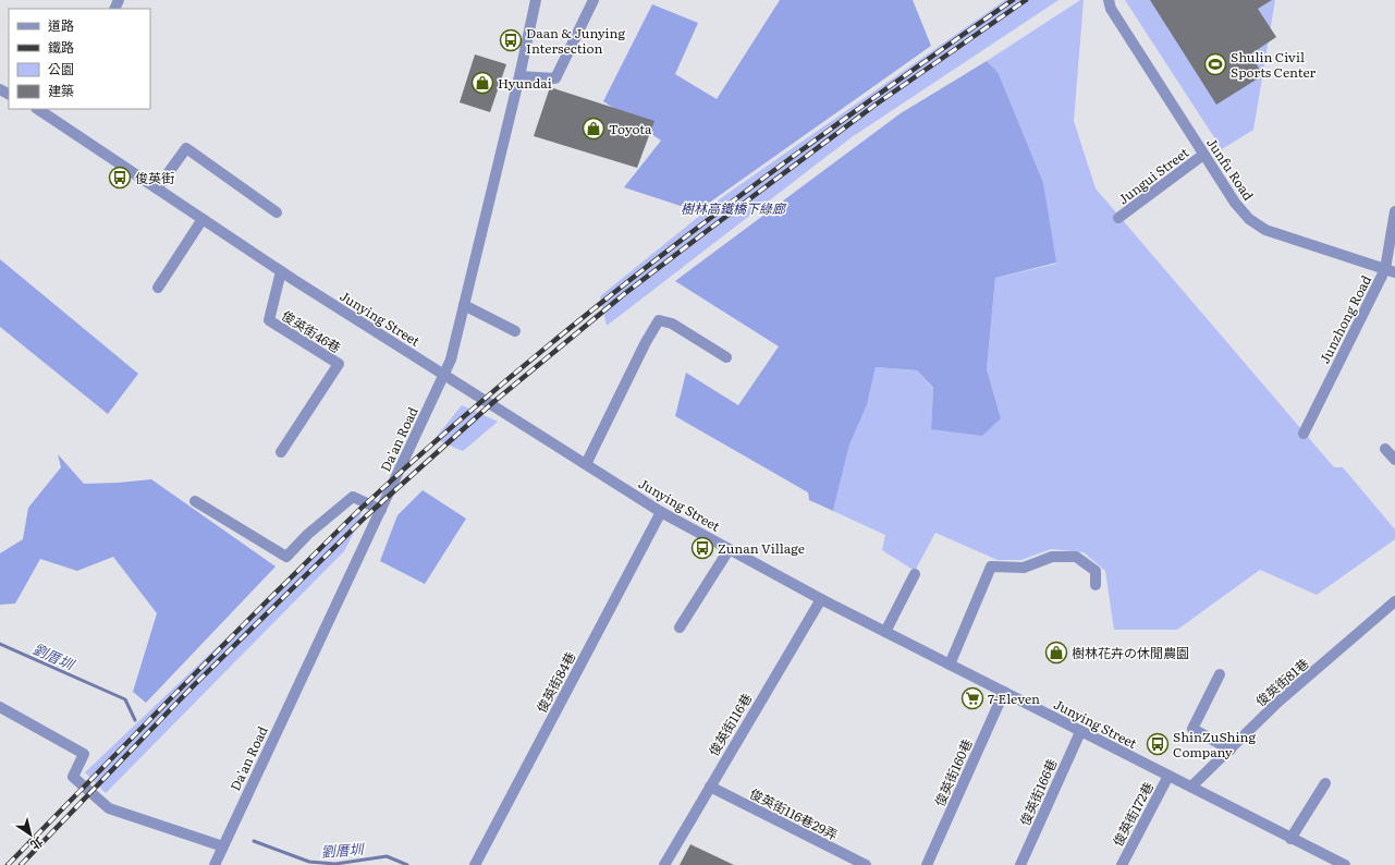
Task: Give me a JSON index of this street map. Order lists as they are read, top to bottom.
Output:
{
  "streets": {
    "street": [
      "Junfu Road",
      "Jungui Street",
      "Junying Street",
      "Junzhong Road",
      "俊英街46巷",
      "Da'an Road",
      "俊英街84巷",
      "俊英街81巷",
      "俊英街116巷",
      "俊英街160巷",
      "俊英街166巷",
      "俊英街116巷29弄",
      "俊英街172巷"
    ]
  },
  "crossings": [
    ["Junfu Road", "Jungui Street"],
    ["Junfu Road", "Junzhong Road"],
    ["Junying Street", "俊英街46巷"],
    ["Junying Street", "Da'an Road"],
    ["Junying Street", "俊英街84巷"],
    ["Junying Street", "俊英街81巷"],
    ["Junying Street", "俊英街116巷"],
    ["Junying Street", "俊英街160巷"],
    ["Junying Street", "俊英街166巷"],
    ["Junying Street", "俊英街172巷"],
    ["俊英街116巷", "俊英街116巷29弄"]
  ],
  "water": ["劉厝圳"],
  "parks": ["樹林高鐵橋下綠廊"],
  "places": {
    "bus stop": [
      "Daan & Junying Intersection",
      "俊英街",
      "Zunan Village",
      "ShinZuShing Company"
    ],
    "sports": ["Shulin Civil Sports Center"],
    "shop": ["Hyundai", "Toyota", "樹林花卉の休閒農園"],
    "supermarket": ["7-Eleven"]
  },
  "legend": [
    "道路",
    "鐵路",
    "公園",
    "建築"
  ],
  "north": "bottom right"
}
